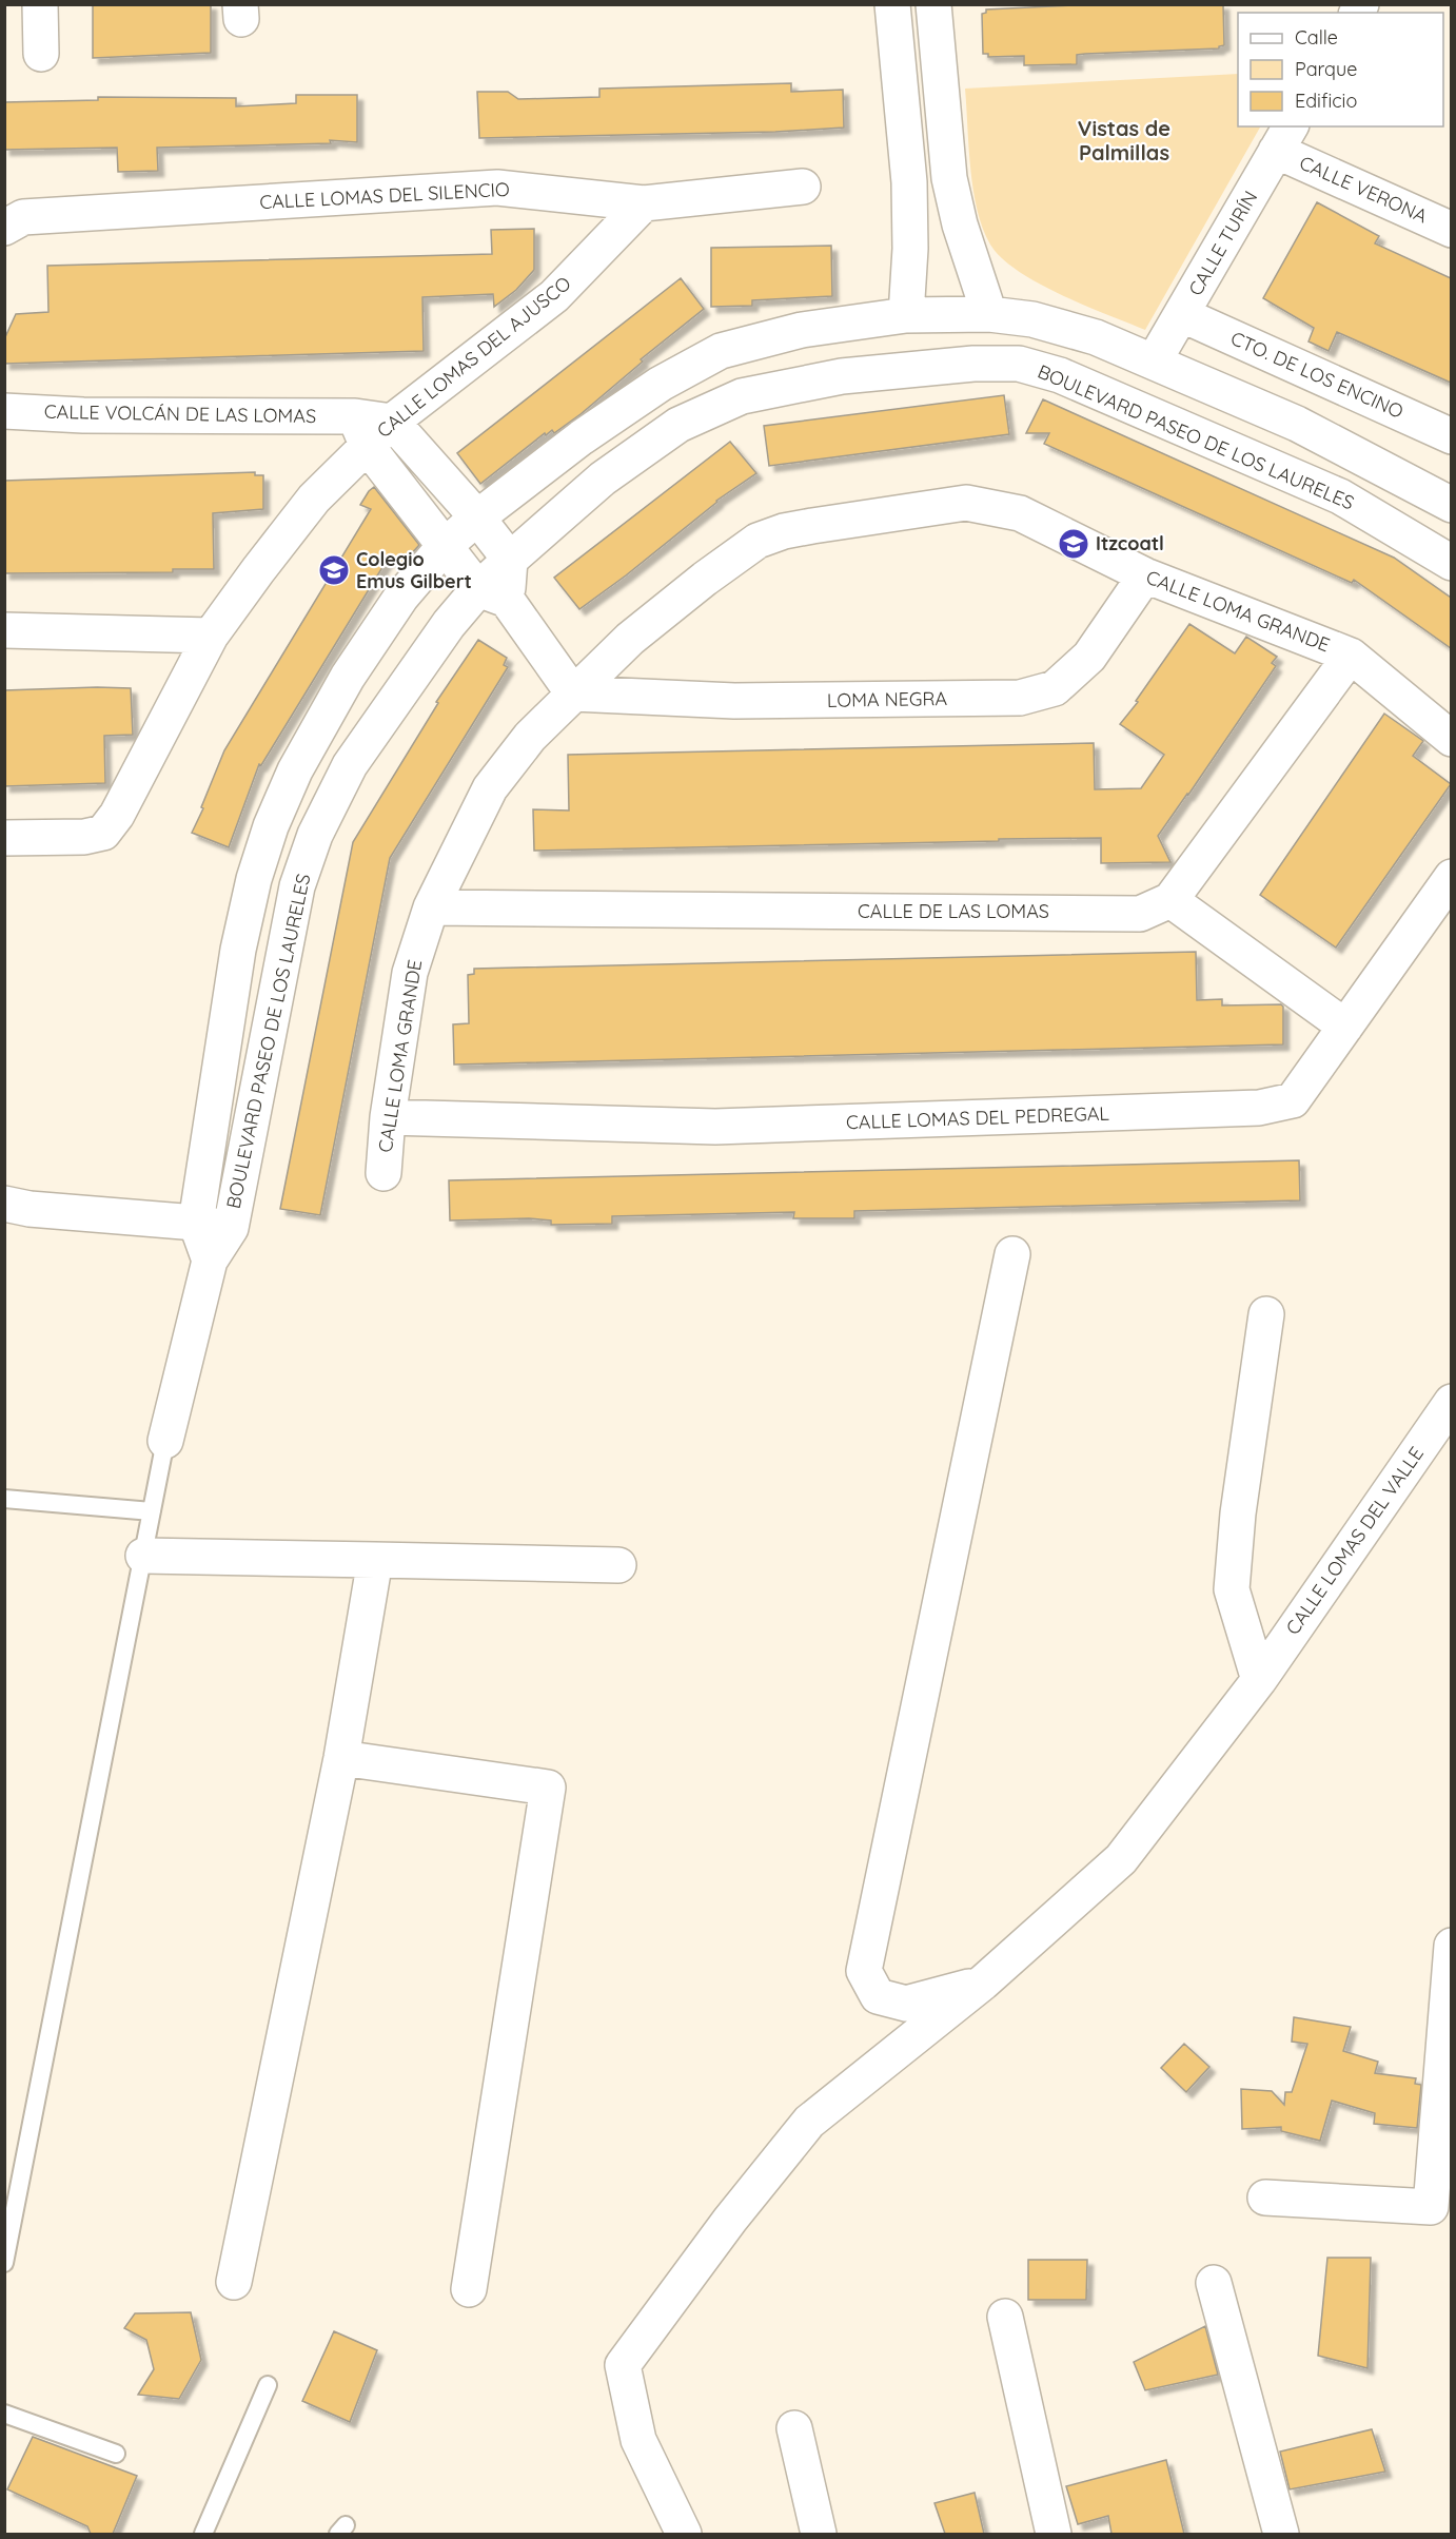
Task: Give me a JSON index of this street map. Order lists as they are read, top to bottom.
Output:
{
  "streets": {
    "street": [
      "CALLE VERONA",
      "CALLE LOMAS DEL SILENCIO",
      "CALLE TURÍN",
      "CALLE LOMAS DEL AJUSCO",
      "CTO. DE LOS ENCINO",
      "CALLE VOLCÁN DE LAS LOMAS",
      "BOULEVARD PASEO DE LOS LAURELES",
      "CALLE LOMA GRANDE",
      "LOMA NEGRA",
      "CALLE DE LAS LOMAS",
      "CALLE LOMAS DEL PEDREGAL",
      "CALLE LOMAS DEL VALLE"
    ]
  },
  "crossings": [
    ["CALLE VERONA", "CALLE TURÍN"],
    ["CALLE LOMAS DEL SILENCIO", "CALLE LOMAS DEL AJUSCO"],
    ["CALLE TURÍN", "CTO. DE LOS ENCINO"],
    ["CALLE TURÍN", "BOULEVARD PASEO DE LOS LAURELES"],
    ["CALLE LOMAS DEL AJUSCO", "CALLE VOLCÁN DE LAS LOMAS"],
    ["CALLE LOMA GRANDE", "LOMA NEGRA"],
    ["CALLE LOMA GRANDE", "CALLE DE LAS LOMAS"],
    ["CALLE LOMA GRANDE", "CALLE LOMAS DEL PEDREGAL"]
  ],
  "districts": ["Vistas de Palmillas"],
  "places": {
    "school or university": ["Itzcoatl", "Colegio Emus Gilbert"]
  },
  "legend": ["Calle", "Parque", "Edificio"]
}
